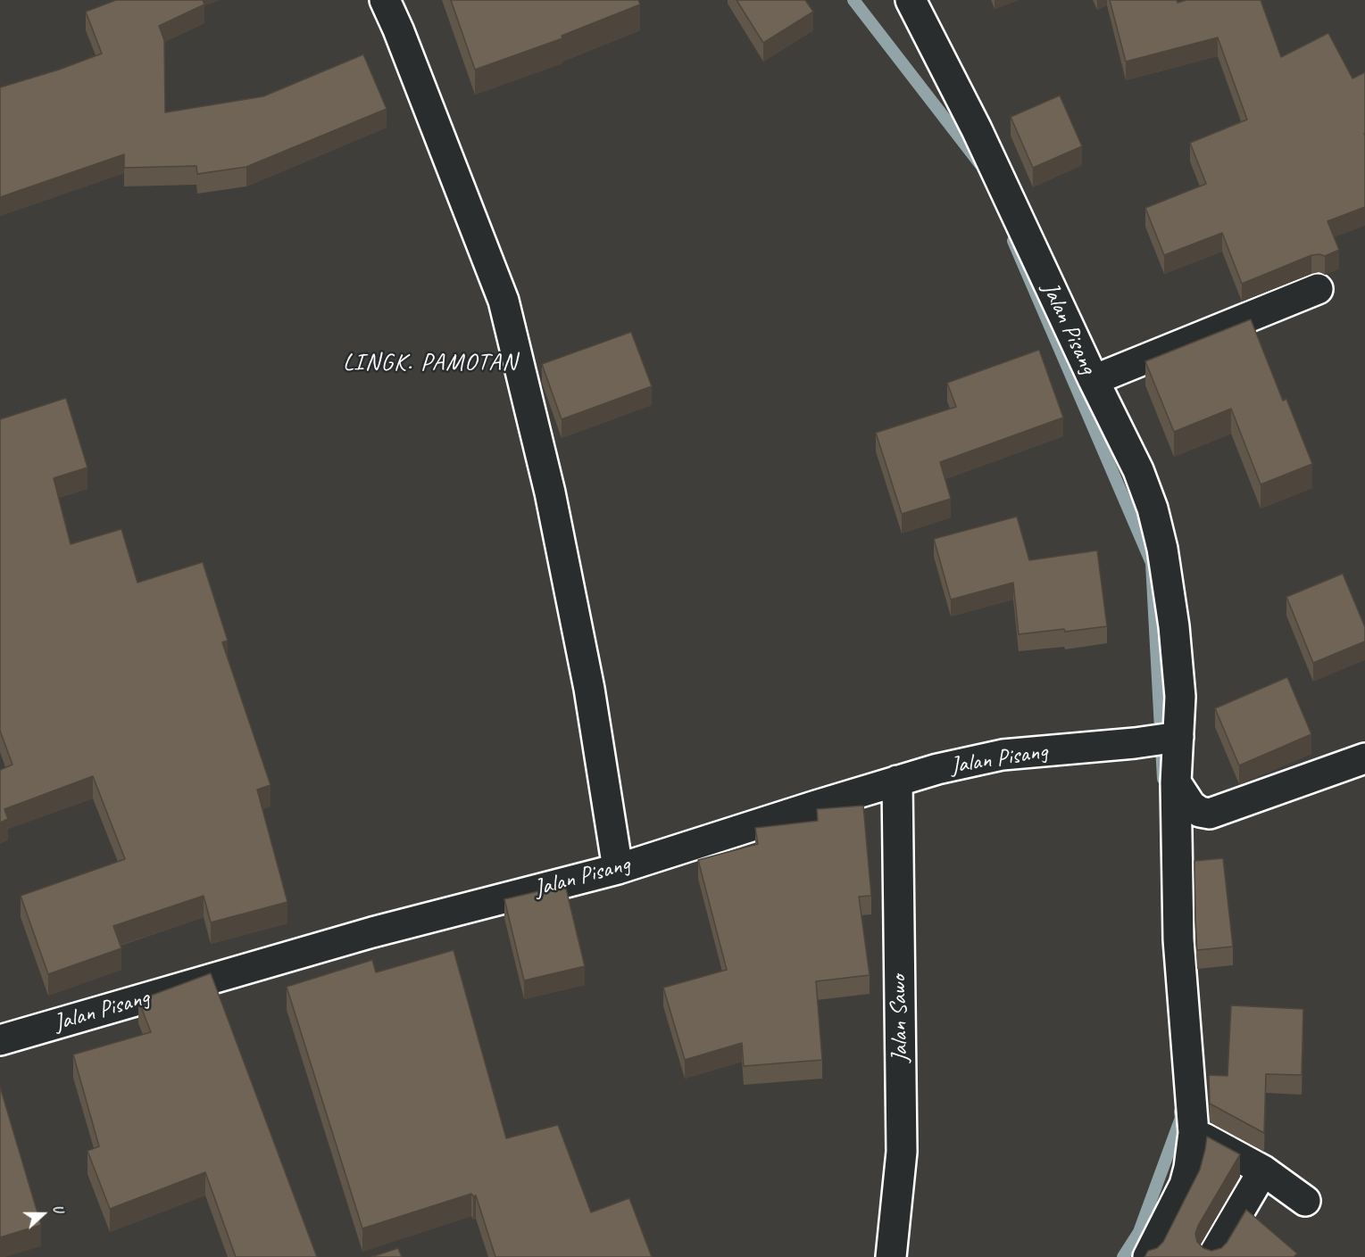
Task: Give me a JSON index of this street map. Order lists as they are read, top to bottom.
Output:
{
  "streets": {
    "street": ["Jalan Pisang", "Jalan Sawo"]
  },
  "crossings": [
    ["Jalan Pisang", "Jalan Sawo"]
  ],
  "districts": ["LINGK. PAMOTAN"],
  "north": "right"
}
